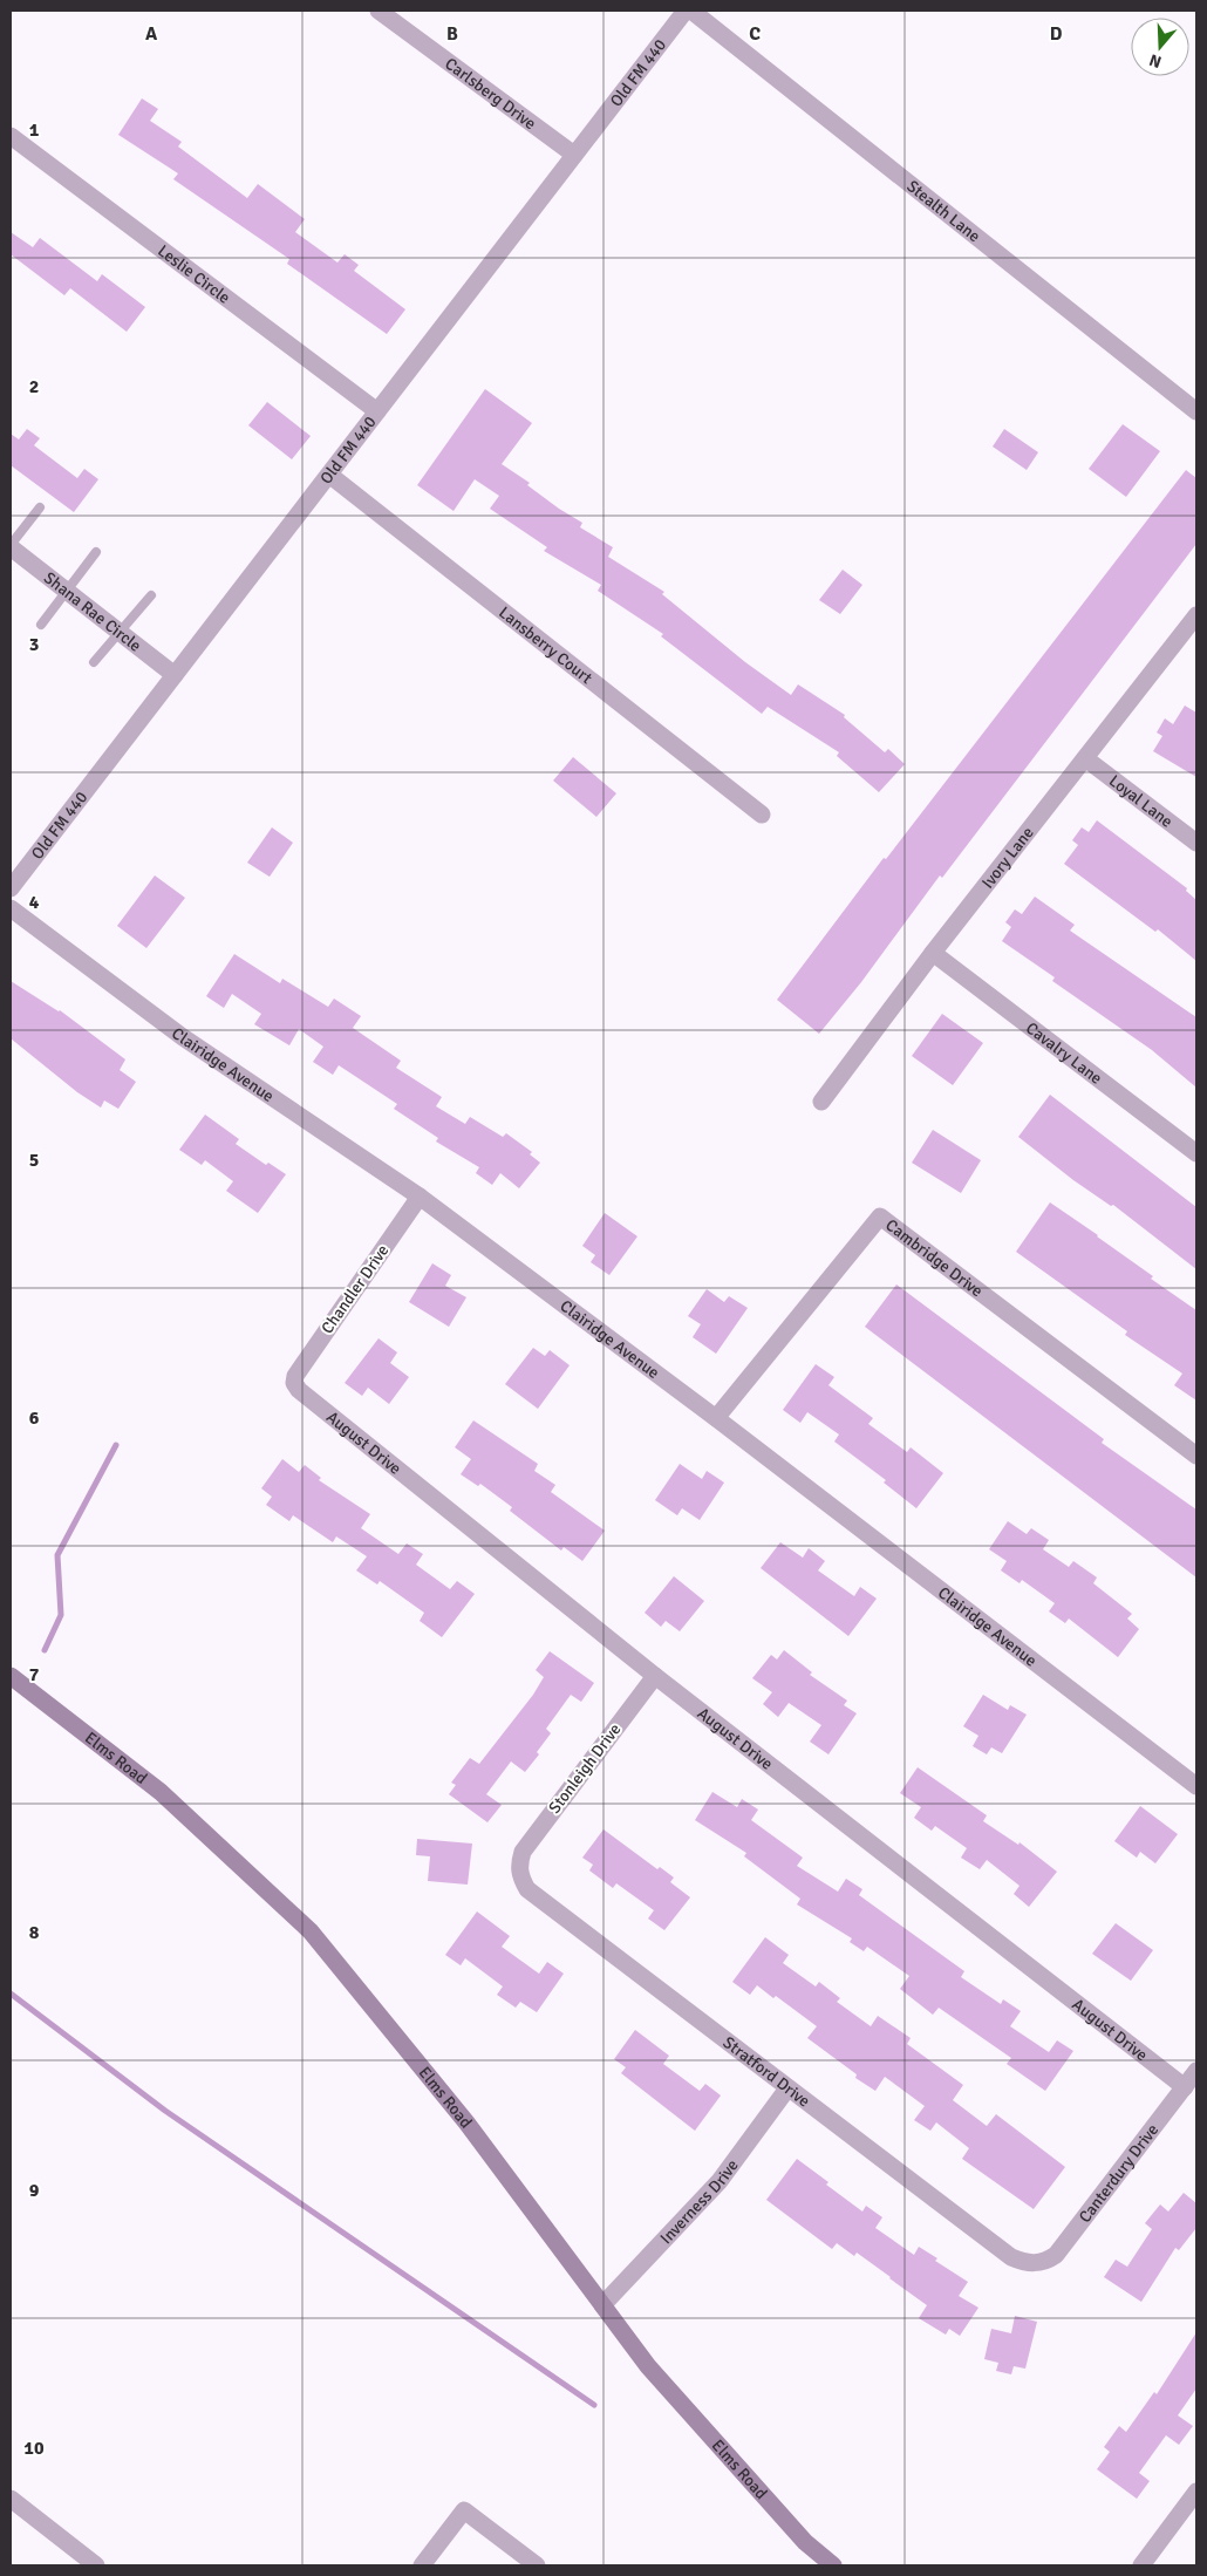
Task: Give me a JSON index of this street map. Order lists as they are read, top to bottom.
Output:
{
  "streets": {
    "main road": ["Elms Road"],
    "street": [
      "Old FM 440",
      "Carlsberg Drive",
      "Stealth Lane",
      "Leslie Circle",
      "Shana Rae Circle",
      "Lansberry Court",
      "Loyal Lane",
      "Ivory Lane",
      "Cavalry Lane",
      "Clairidge Avenue",
      "Cambridge Drive",
      "Chandler Drive",
      "August Drive",
      "Stonleigh Drive",
      "Stratford Drive",
      "Canterdury Drive",
      "Inverness Drive"
    ]
  },
  "crossings": [
    ["Old FM 440", "Carlsberg Drive"],
    ["Old FM 440", "Leslie Circle"],
    ["Old FM 440", "Shana Rae Circle"],
    ["Old FM 440", "Lansberry Court"],
    ["Loyal Lane", "Ivory Lane"],
    ["Ivory Lane", "Cavalry Lane"],
    ["Clairidge Avenue", "Cambridge Drive"],
    ["Clairidge Avenue", "Chandler Drive"],
    ["Chandler Drive", "August Drive"],
    ["August Drive", "Stonleigh Drive"],
    ["August Drive", "Canterdury Drive"],
    ["Elms Road", "Inverness Drive"],
    ["Stonleigh Drive", "Stratford Drive"],
    ["Stratford Drive", "Canterdury Drive"],
    ["Stratford Drive", "Inverness Drive"]
  ],
  "north": "bottom",
  "grid": {
    "columns": [
      "A",
      "B",
      "C",
      "D"
    ],
    "rows": [
      "1",
      "2",
      "3",
      "4",
      "5",
      "6",
      "7",
      "8",
      "9",
      "10"
    ]
  }
}
